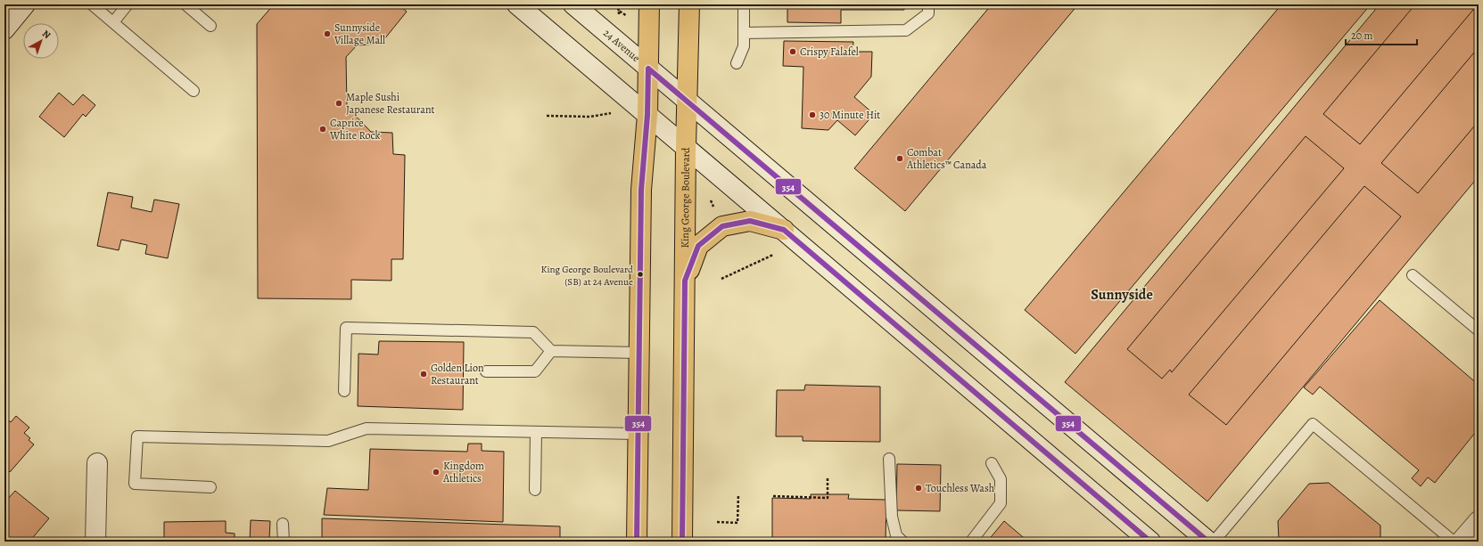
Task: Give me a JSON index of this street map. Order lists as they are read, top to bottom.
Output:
{
  "streets": {
    "main road": ["24 Avenue", "King George Boulevard"]
  },
  "crossings": [
    ["24 Avenue", "King George Boulevard"]
  ],
  "districts": ["Sunnyside"],
  "places": [
    "Sunnyside Village Mall",
    "Crispy Falafel",
    "Maple Sushi Japanese Restaurant",
    "30 Minute Hit",
    "Caprice White Rock",
    "Combat Athletics™ Canada",
    "King George Boulevard (SB) at 24 Avenue",
    "Golden Lion Restaurant",
    "Kingdom Athletics",
    "Touchless Wash"
  ],
  "lines": ["transit line 354"],
  "scale_bar": "20 m",
  "north": "top right"
}
